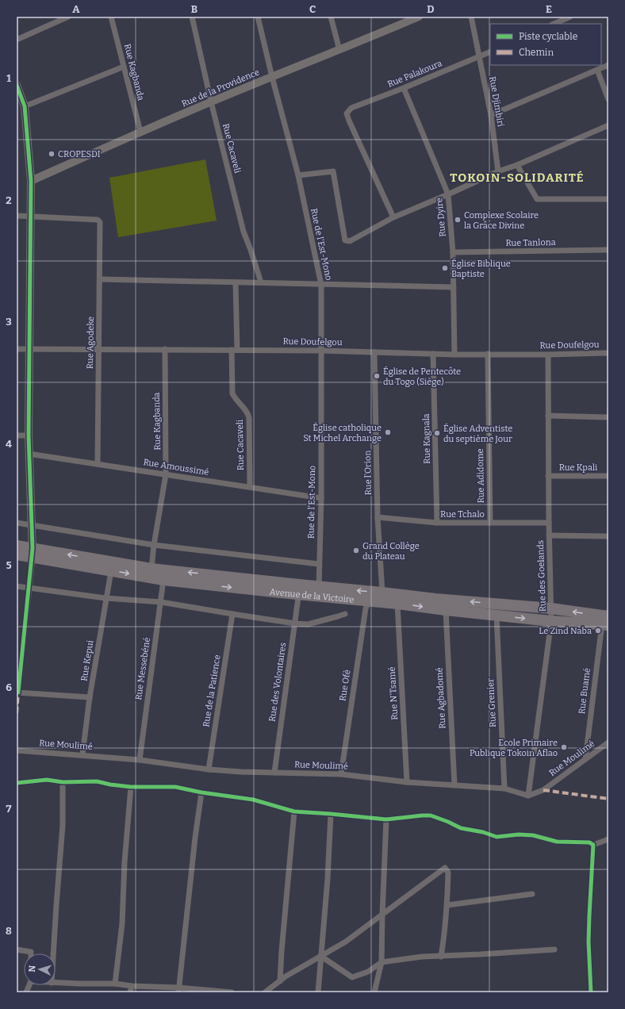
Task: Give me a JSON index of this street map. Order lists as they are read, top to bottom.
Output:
{
  "streets": {
    "highway": ["Avenue de la Victoire"],
    "street": [
      "Rue Kagbanda",
      "Rue Palakoura",
      "Rue de la Providence",
      "Rue Djimbiri",
      "Rue Cacaveli",
      "Rue Dyire",
      "Rue Tanlona",
      "Rue de l'Est-Mono",
      "Rue Doufelgou",
      "Rue Agodeke",
      "Rue Kagnala",
      "Rue Amoussimé",
      "Rue Kpali",
      "Rue l'Orion",
      "Rue Adidome",
      "Rue Tchalo",
      "Rue des Goelands",
      "Rue Kepui",
      "Rue Messebéné",
      "Rue des Volontaires",
      "Rue Ofè",
      "Rue de la Patience",
      "Rue Buamé",
      "Rue N'Tsamé",
      "Rue Agbadomé",
      "Rue Grenier",
      "Rue Moulimé"
    ]
  },
  "crossings": [
    ["Rue Kagbanda", "Rue de la Providence"],
    ["Rue Kagbanda", "Rue Doufelgou"],
    ["Rue Kagbanda", "Rue Amoussimé"],
    ["Rue Kagbanda", "Avenue de la Victoire"],
    ["Rue Palakoura", "Rue Djimbiri"],
    ["Rue Palakoura", "Rue Dyire"],
    ["Rue de la Providence", "Rue Cacaveli"],
    ["Rue de la Providence", "Rue de l'Est-Mono"],
    ["Rue Cacaveli", "Rue Doufelgou"],
    ["Rue Cacaveli", "Rue Amoussimé"],
    ["Rue Dyire", "Rue Tanlona"],
    ["Rue Dyire", "Rue Doufelgou"],
    ["Rue de l'Est-Mono", "Rue Doufelgou"],
    ["Rue de l'Est-Mono", "Rue Amoussimé"],
    ["Rue de l'Est-Mono", "Avenue de la Victoire"],
    ["Rue Doufelgou", "Rue Agodeke"],
    ["Rue Doufelgou", "Rue Kagnala"],
    ["Rue Doufelgou", "Rue l'Orion"],
    ["Rue Doufelgou", "Rue Adidome"],
    ["Rue Doufelgou", "Rue des Goelands"],
    ["Rue Agodeke", "Rue Amoussimé"],
    ["Rue Kagnala", "Rue Tchalo"],
    ["Rue Kpali", "Rue des Goelands"],
    ["Rue l'Orion", "Rue Tchalo"],
    ["Rue l'Orion", "Avenue de la Victoire"],
    ["Rue Adidome", "Rue Tchalo"],
    ["Rue Tchalo", "Rue des Goelands"],
    ["Rue des Goelands", "Avenue de la Victoire"],
    ["Rue des Goelands", "Rue Moulimé"],
    ["Avenue de la Victoire", "Rue Kepui"],
    ["Avenue de la Victoire", "Rue Messebéné"],
    ["Avenue de la Victoire", "Rue des Volontaires"],
    ["Avenue de la Victoire", "Rue Ofè"],
    ["Avenue de la Victoire", "Rue Buamé"],
    ["Avenue de la Victoire", "Rue N'Tsamé"],
    ["Avenue de la Victoire", "Rue Agbadomé"],
    ["Avenue de la Victoire", "Rue Grenier"],
    ["Rue Kepui", "Rue Moulimé"],
    ["Rue Messebéné", "Rue Moulimé"],
    ["Rue des Volontaires", "Rue Moulimé"],
    ["Rue Ofè", "Rue Moulimé"],
    ["Rue de la Patience", "Rue Moulimé"],
    ["Rue Buamé", "Rue Moulimé"],
    ["Rue N'Tsamé", "Rue Moulimé"],
    ["Rue Agbadomé", "Rue Moulimé"],
    ["Rue Grenier", "Rue Moulimé"]
  ],
  "districts": ["TOKOIN-SOLIDARITÉ"],
  "places": [
    "CROPESDI",
    "Complexe Scolaire la Grâce Divine",
    "Église Biblique Baptiste",
    "Église de Pentecôte du Togo (Siège)",
    "Église catholique St Michel Archange",
    "Église Adventiste du septième Jour",
    "Grand Collège du Plateau",
    "Le Zind Naba",
    "Ecole Primaire Publique Tokoin Aflao"
  ],
  "legend": ["Piste cyclable", "Chemin"],
  "north": "left",
  "grid": {
    "columns": [
      "A",
      "B",
      "C",
      "D",
      "E"
    ],
    "rows": [
      "1",
      "2",
      "3",
      "4",
      "5",
      "6",
      "7",
      "8"
    ]
  }
}
